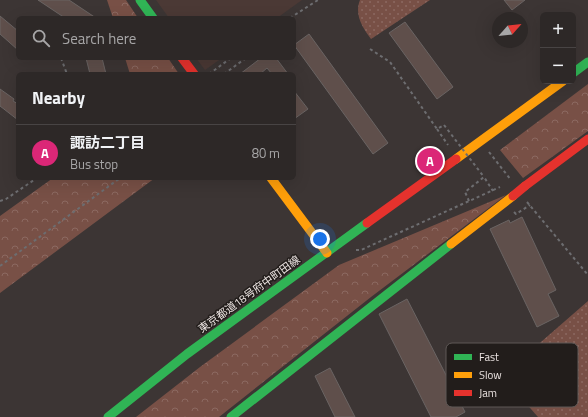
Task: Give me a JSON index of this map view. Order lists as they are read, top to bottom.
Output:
{
  "streets": {
    "street": ["東京都道18号府中町田線"]
  },
  "legend": ["Fast", "Slow", "Jam"],
  "north": "top right",
  "page": {
    "map_buttons": ["+", "−"],
    "search": "Search here",
    "heading": "Nearby",
    "list": [
      {
        "mark": "A",
        "name": "諏訪二丁目",
        "note": "Bus stop",
        "value": "80 m"
      }
    ],
    "pins": "A"
  }
}
